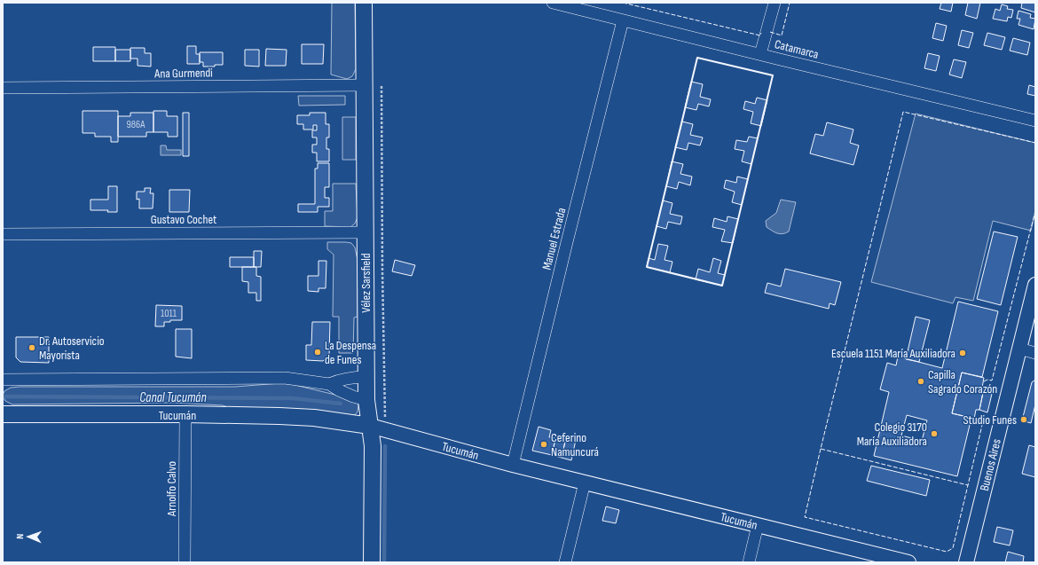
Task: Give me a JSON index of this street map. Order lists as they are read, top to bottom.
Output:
{
  "streets": {
    "main road": ["Vélez Sarsfield", "Tucumán"],
    "street": [
      "Catamarca",
      "Ana Gurmendi",
      "Gustavo Cochet",
      "Manuel Estrada",
      "Buenos Aires",
      "Arnolfo Calvo"
    ]
  },
  "crossings": [
    ["Catamarca", "Manuel Estrada"],
    ["Ana Gurmendi", "Vélez Sarsfield"],
    ["Gustavo Cochet", "Vélez Sarsfield"],
    ["Manuel Estrada", "Tucumán"],
    ["Vélez Sarsfield", "Tucumán"],
    ["Tucumán", "Arnolfo Calvo"]
  ],
  "water": ["Canal Tucumán"],
  "places": [
    "Dr. Autoservicio Mayorista",
    "La Despensa de Funes",
    "Escuela 1151 María Auxiliadora",
    "Capilla Sagrado Corazón",
    "Studio Funes",
    "Colegio 3170 María Auxiliadora",
    "Ceferino Namuncurá"
  ],
  "house_numbers": ["986A", "1011"],
  "north": "left"
}
